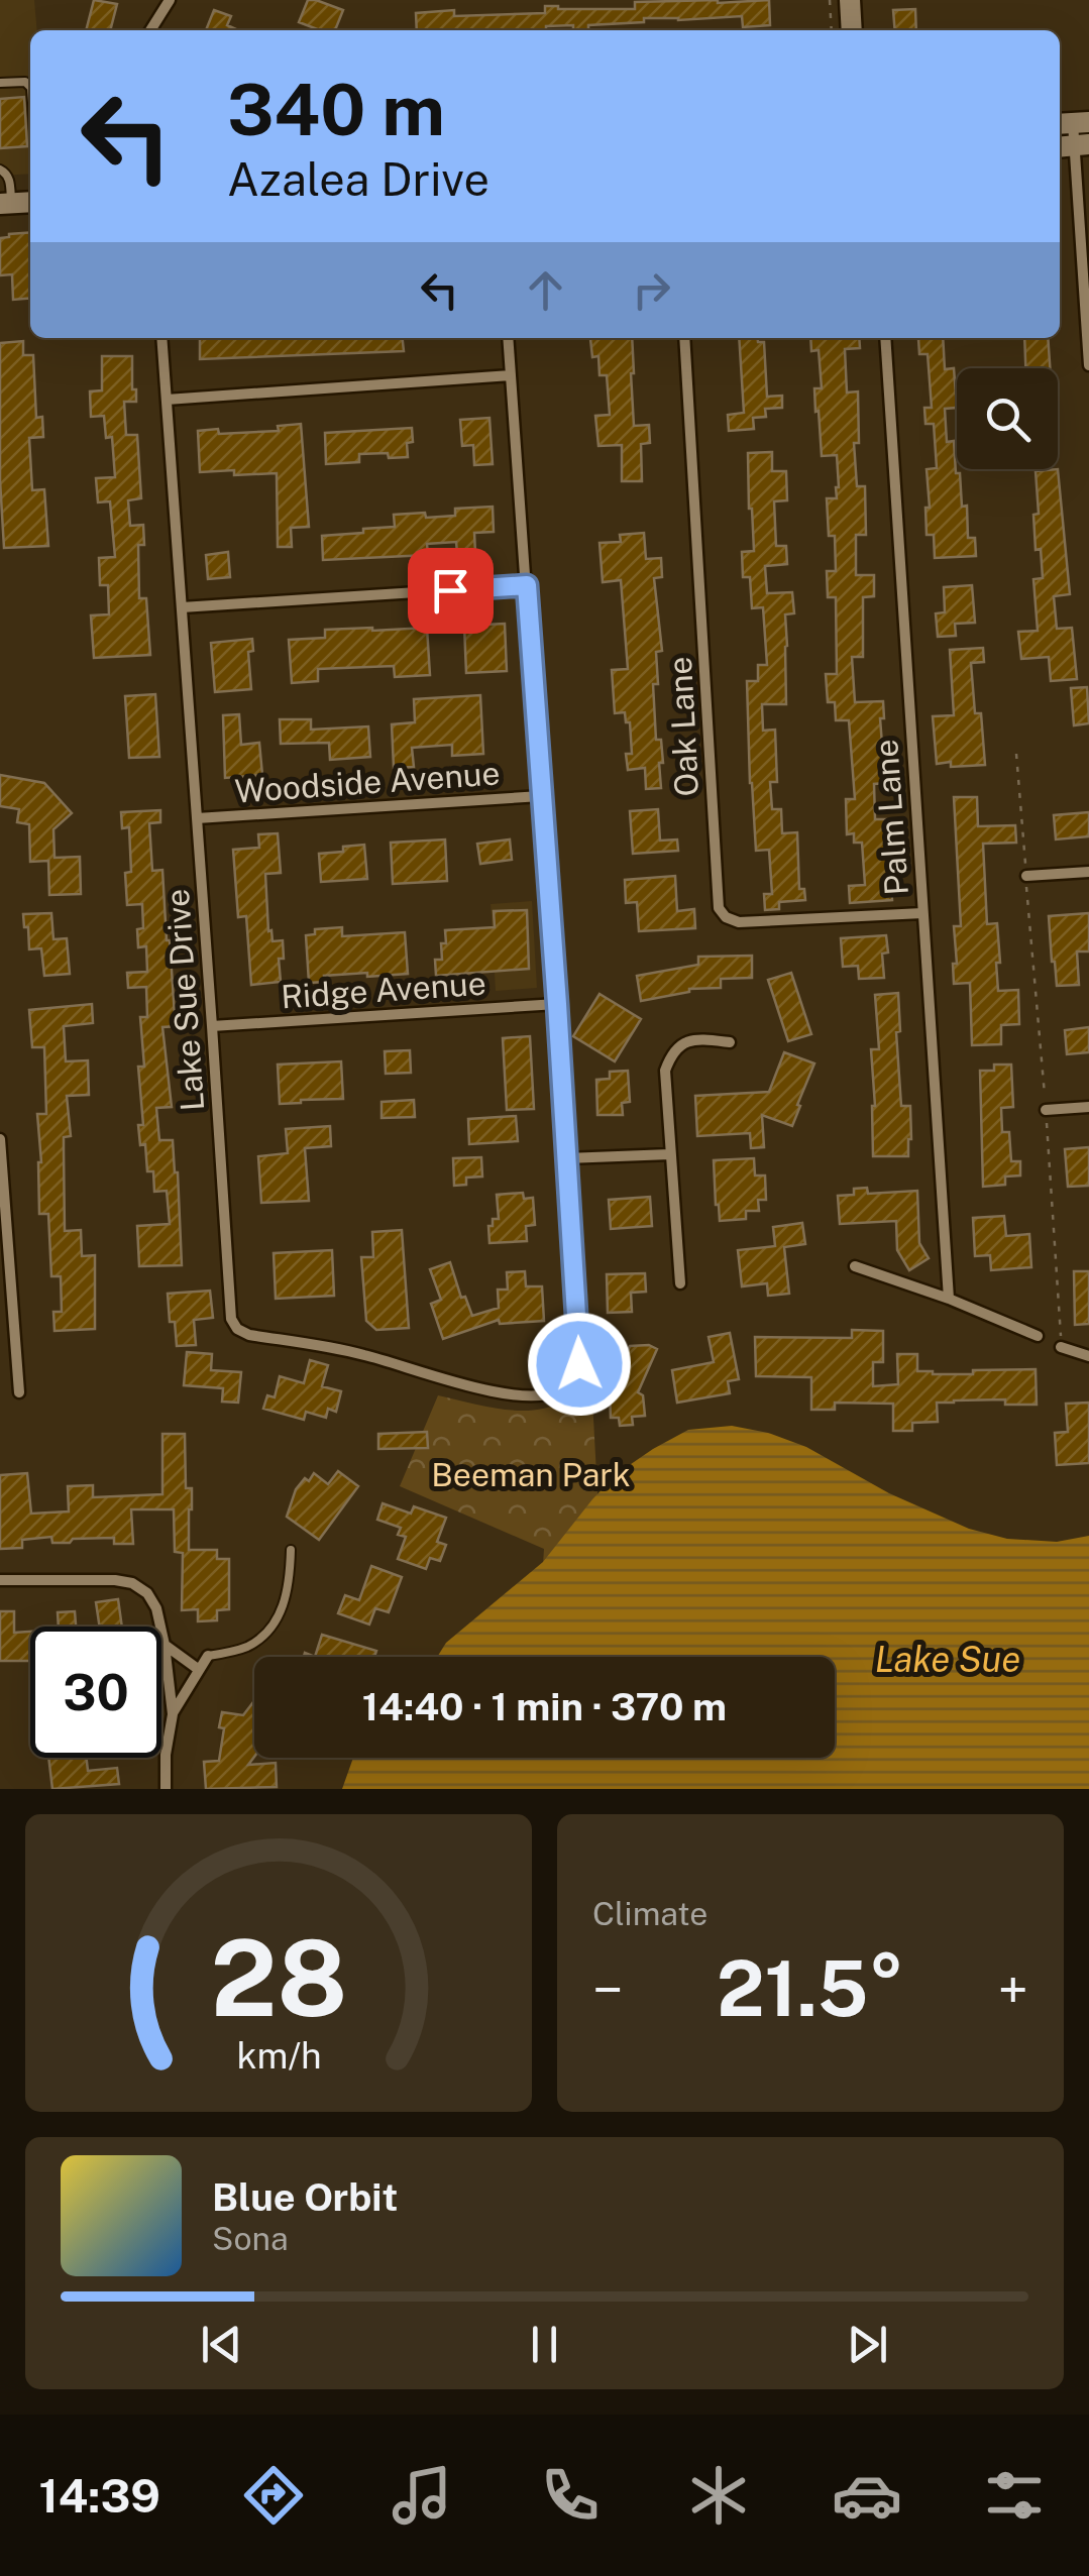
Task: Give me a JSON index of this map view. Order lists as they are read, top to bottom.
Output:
{
  "streets": {
    "street": [
      "Oak Lane",
      "Woodside Avenue",
      "Palm Lane",
      "Ridge Avenue",
      "Lake Sue Drive"
    ]
  },
  "crossings": [
    ["Oak Lane", "Palm Lane"],
    ["Woodside Avenue", "Lake Sue Drive"],
    ["Ridge Avenue", "Lake Sue Drive"]
  ],
  "water": ["Lake Sue"],
  "parks": ["Beeman Park"],
  "page": {
    "turn": ["340 m", "Azalea Drive"],
    "limit": "30",
    "trip": "14:40 · 1 min · 370 m",
    "tile": "Climate",
    "heat": ["−", "21.5°", "+"],
    "song": ["Blue Orbit", "Sona"],
    "tabs": "14:39",
    "gauge": ["28", "km/h"]
  }
}
